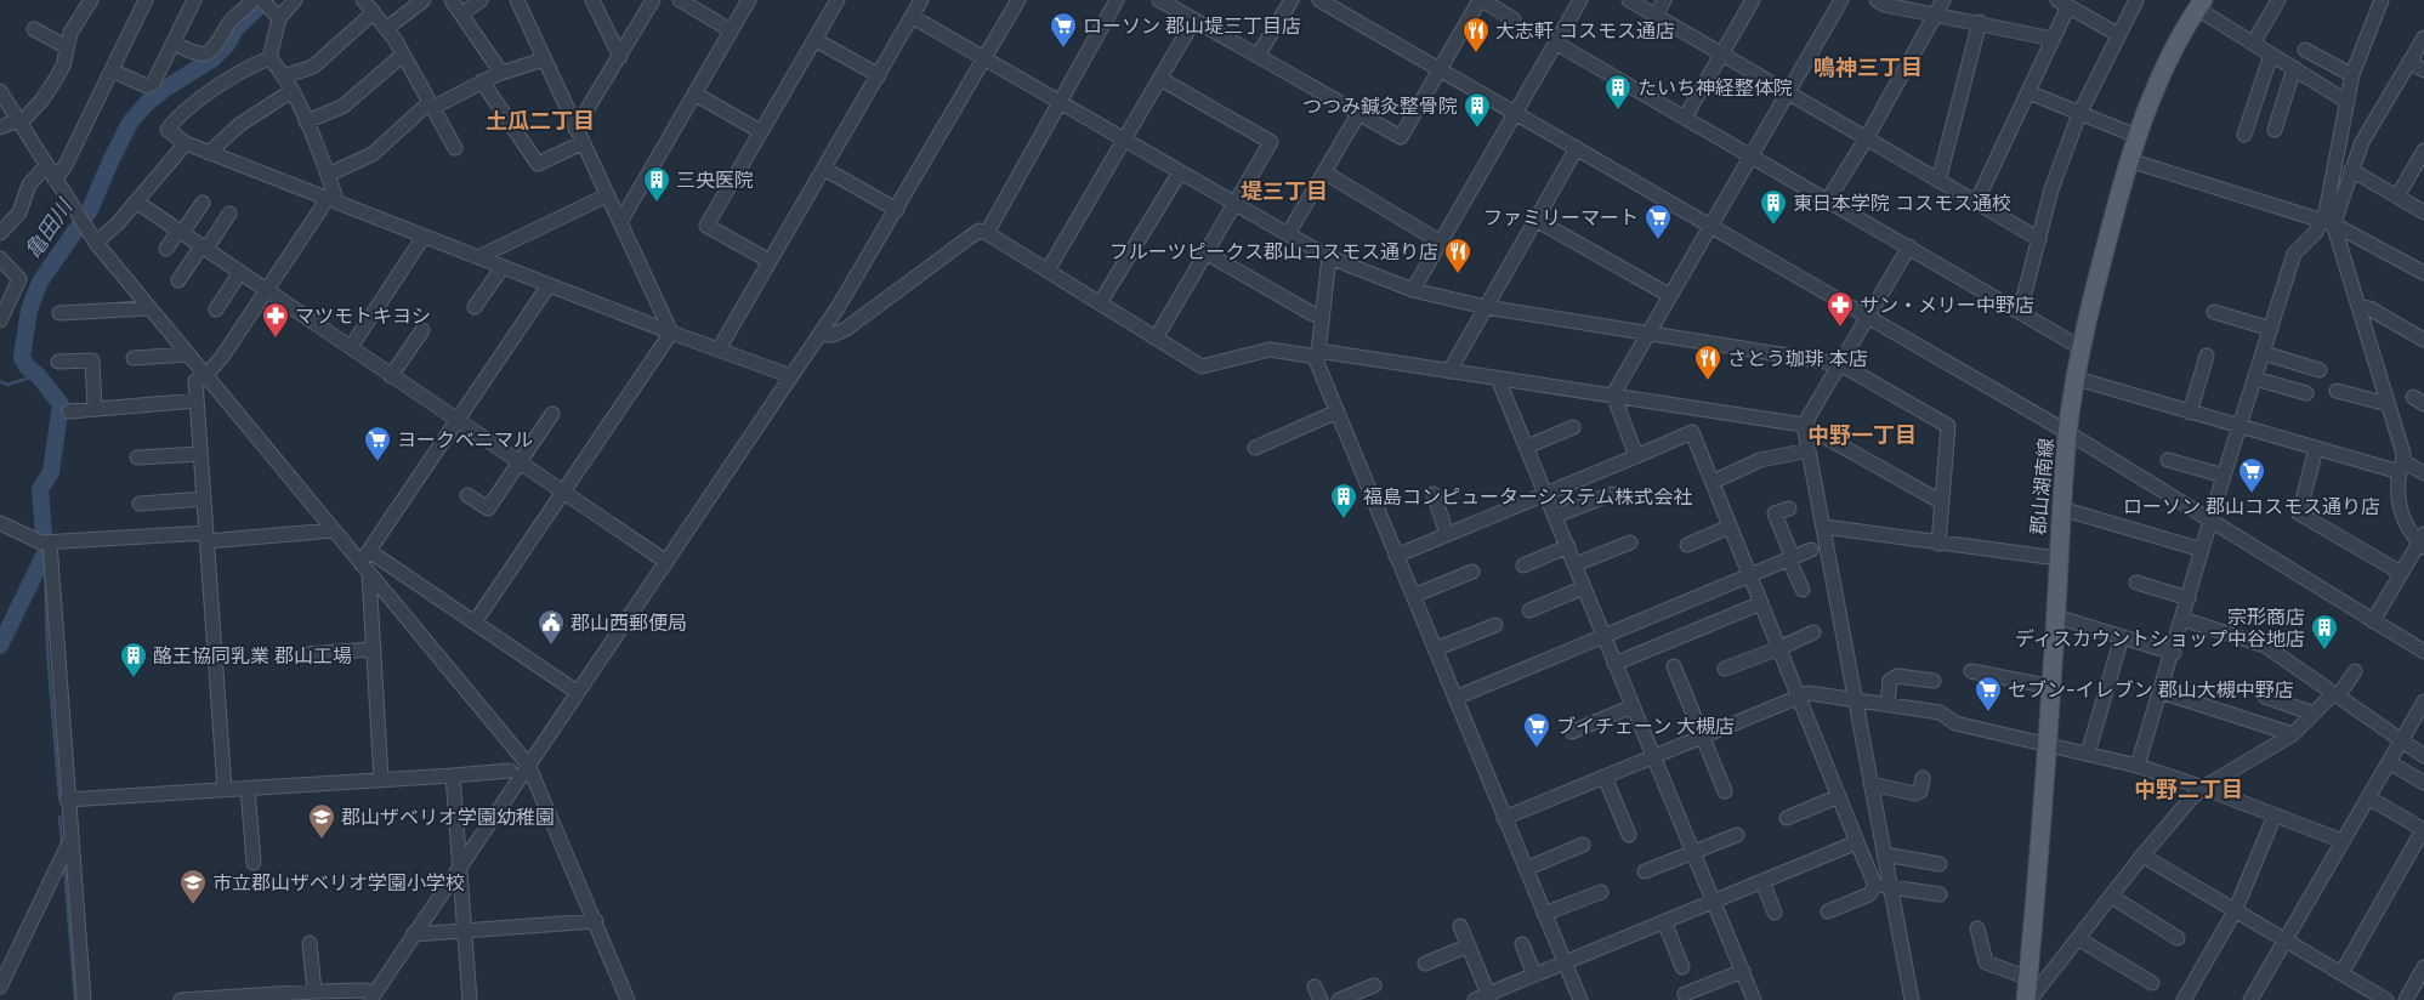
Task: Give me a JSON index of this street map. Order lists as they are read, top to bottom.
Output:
{
  "streets": {
    "main road": ["郡山湖南線"]
  },
  "districts": [
    "鳴神三丁目",
    "土瓜二丁目",
    "堤三丁目",
    "中野一丁目",
    "中野二丁目"
  ],
  "water": ["亀田川"],
  "places": {
    "supermarket": [
      "ローソン 郡山堤三丁目店",
      "ファミリーマート",
      "ヨークベニマル",
      "ローソン 郡山コスモス通り店",
      "セブン-イレブン 郡山大槻中野店",
      "ブイチェーン 大槻店"
    ],
    "restaurant": ["大志軒 コスモス通店", "フルーツピークス郡山コスモス通り店", "さとう珈琲 本店"],
    "building": [
      "たいち神経整体院",
      "つつみ鍼灸整骨院",
      "三央医院",
      "東日本学院 コスモス通校",
      "福島コンピューターシステム株式会社",
      "宗形商店 ディスカウントショップ中谷地店",
      "酪王協同乳業 郡山工場"
    ],
    "pharmacy": ["サン・メリー中野店", "マツモトキヨシ"],
    "public building": ["郡山西郵便局"],
    "school or university": ["郡山ザベリオ学園幼稚園", "市立郡山ザベリオ学園小学校"]
  }
}
